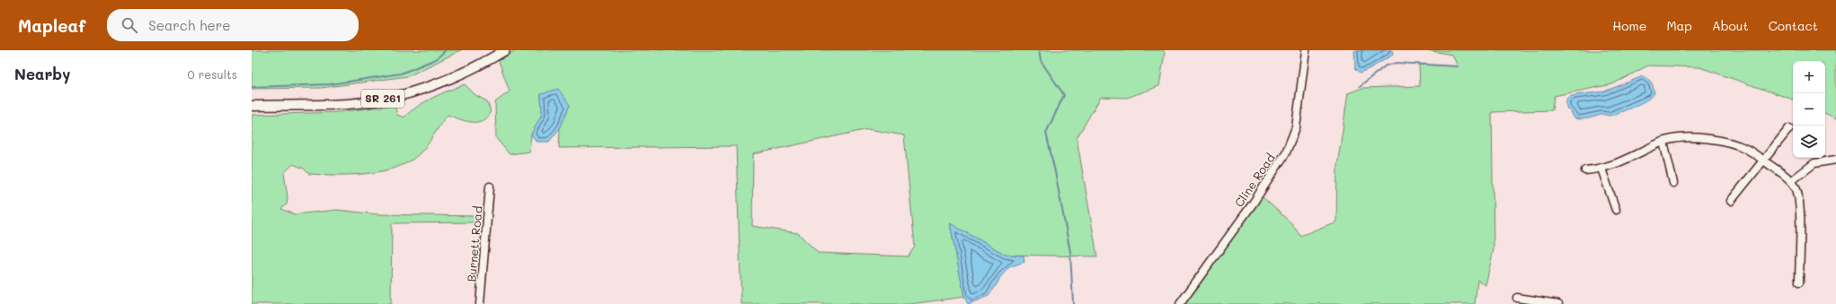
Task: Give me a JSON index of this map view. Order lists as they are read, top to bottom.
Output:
{
  "streets": {
    "main road": ["SR 261"],
    "street": ["Cline Road", "Burnett Road"]
  },
  "page": {
    "header": "Mapleaf",
    "search": "Search here",
    "nav": [
      "Home",
      "Map",
      "About",
      "Contact"
    ],
    "heading": ["Nearby", "0 results"],
    "map_buttons": ["+", "−"]
  }
}
